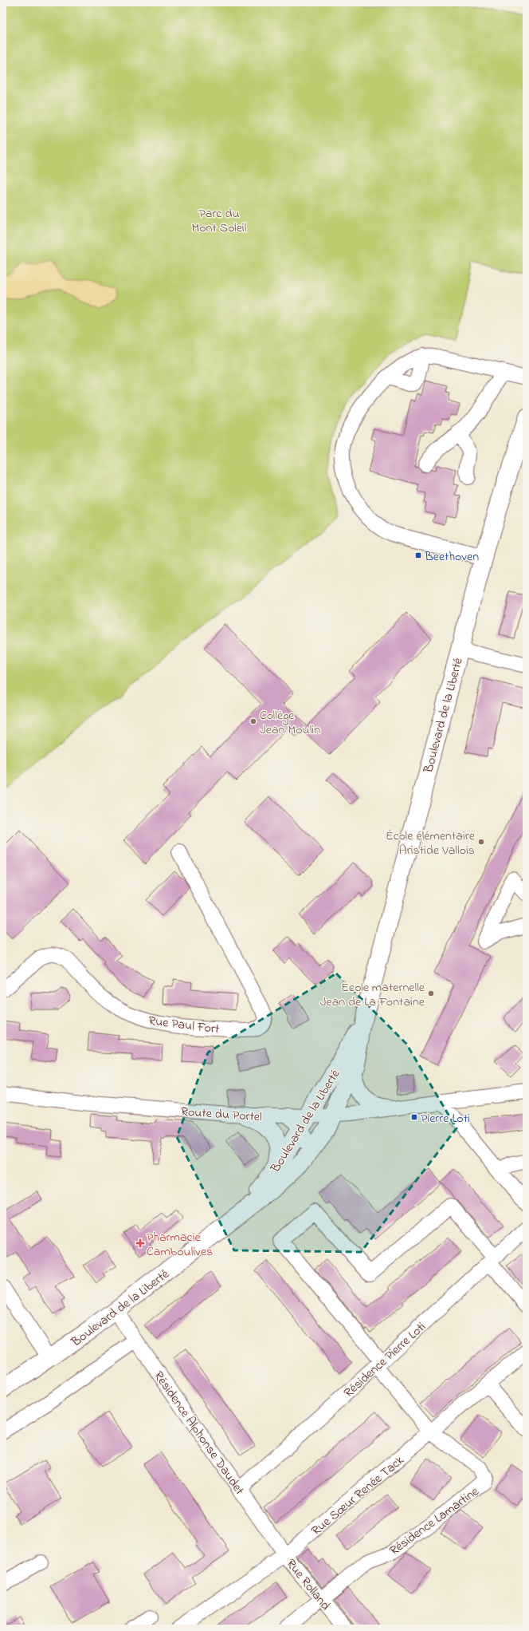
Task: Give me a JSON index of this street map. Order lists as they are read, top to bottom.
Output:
{
  "streets": {
    "main road": ["Boulevard de la Liberté"],
    "street": [
      "Rue Paul Fort",
      "Route du Portel",
      "Résidence Pierre Loti",
      "Résidence Alphonse Daudet",
      "Rue Sœur Renée Tack",
      "Résidence Lamartine",
      "Rue Rolland"
    ]
  },
  "crossings": [
    ["Boulevard de la Liberté", "Route du Portel"],
    ["Boulevard de la Liberté", "Résidence Alphonse Daudet"],
    ["Résidence Pierre Loti", "Résidence Alphonse Daudet"],
    ["Résidence Pierre Loti", "Résidence Lamartine"],
    ["Résidence Alphonse Daudet", "Rue Sœur Renée Tack"],
    ["Résidence Alphonse Daudet", "Rue Rolland"],
    ["Rue Sœur Renée Tack", "Résidence Lamartine"],
    ["Rue Sœur Renée Tack", "Rue Rolland"],
    ["Résidence Lamartine", "Rue Rolland"]
  ],
  "parks": ["Parc du Mont Soleil"],
  "places": {
    "transit": ["Beethoven", "Pierre Loti"],
    "other": ["Collège Jean Moulin", "École élémentaire Aristide Vallois", "École maternelle Jean de La Fontaine"],
    "health": ["Pharmacie Camboulives"]
  }
}
